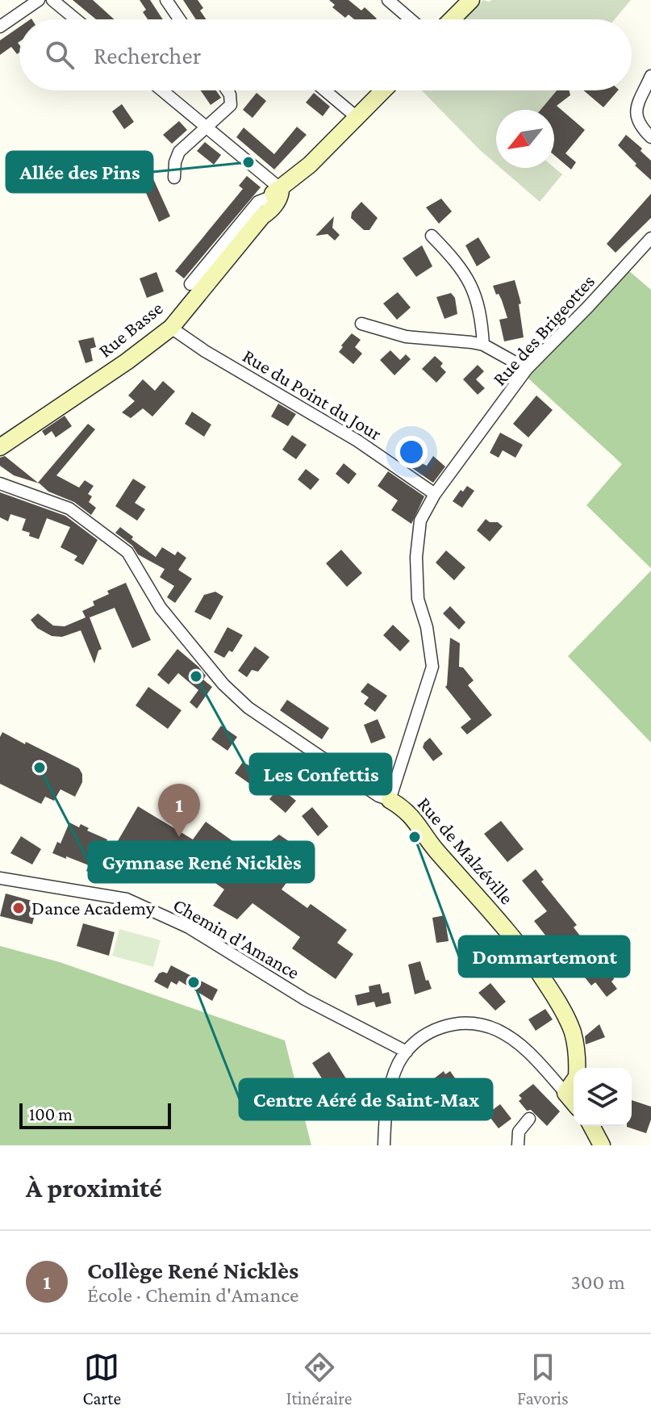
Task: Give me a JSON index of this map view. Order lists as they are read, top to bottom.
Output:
{
  "streets": {
    "street": [
      "Rue Basse",
      "Rue des Brigeottes",
      "Rue du Point du Jour",
      "Rue de Malzéville",
      "Chemin d'Amance"
    ]
  },
  "crossings": [
    ["Rue Basse", "Rue du Point du Jour"],
    ["Rue des Brigeottes", "Rue du Point du Jour"],
    ["Rue des Brigeottes", "Rue de Malzéville"]
  ],
  "places": [
    "Allée des Pins",
    "Les Confettis",
    "Gymnase René Nicklès",
    "Dommartemont",
    "Dance Academy",
    "Centre Aéré de Saint-Max"
  ],
  "scale_bar": "100 m",
  "north": "bottom left",
  "page": {
    "search": "Rechercher",
    "pins": "1",
    "scale": "100 m",
    "heading": "À proximité",
    "list": [
      {
        "mark": "1",
        "name": "Collège René Nicklès",
        "note": "École · Chemin d'Amance",
        "value": "300 m"
      }
    ],
    "nav": ["Carte", "Itinéraire", "Favoris"]
  }
}
